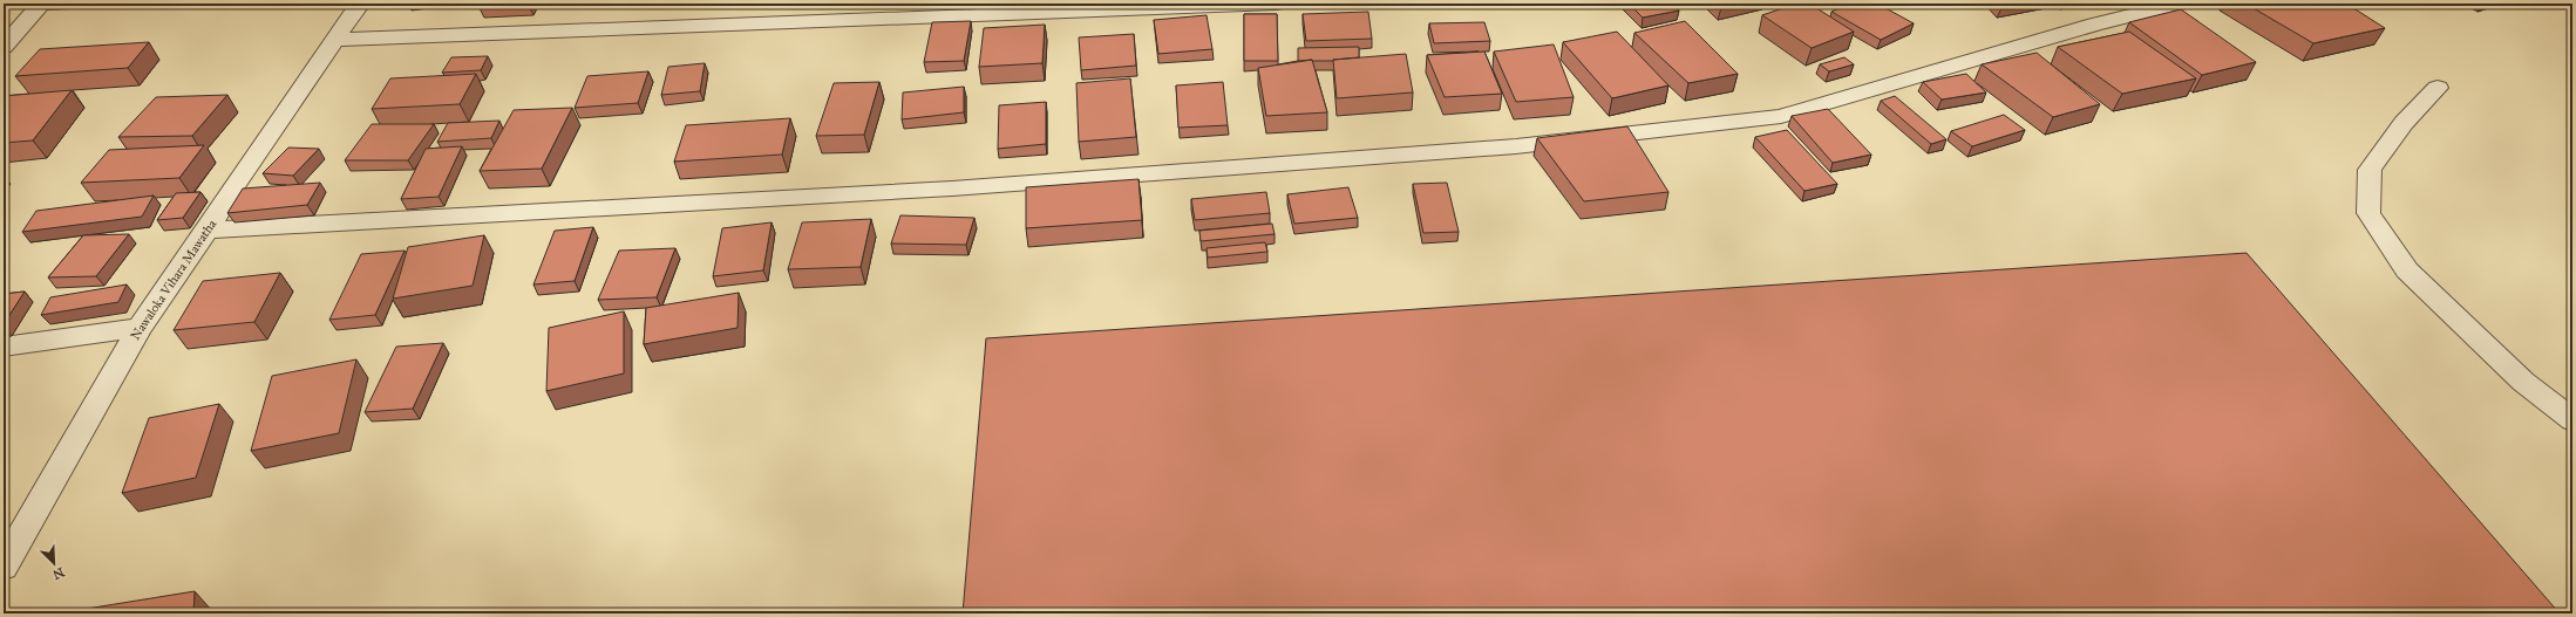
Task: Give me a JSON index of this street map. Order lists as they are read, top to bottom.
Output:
{
  "streets": {
    "street": ["Nawaloka Vihara Mawatha"]
  },
  "north": "bottom right"
}
